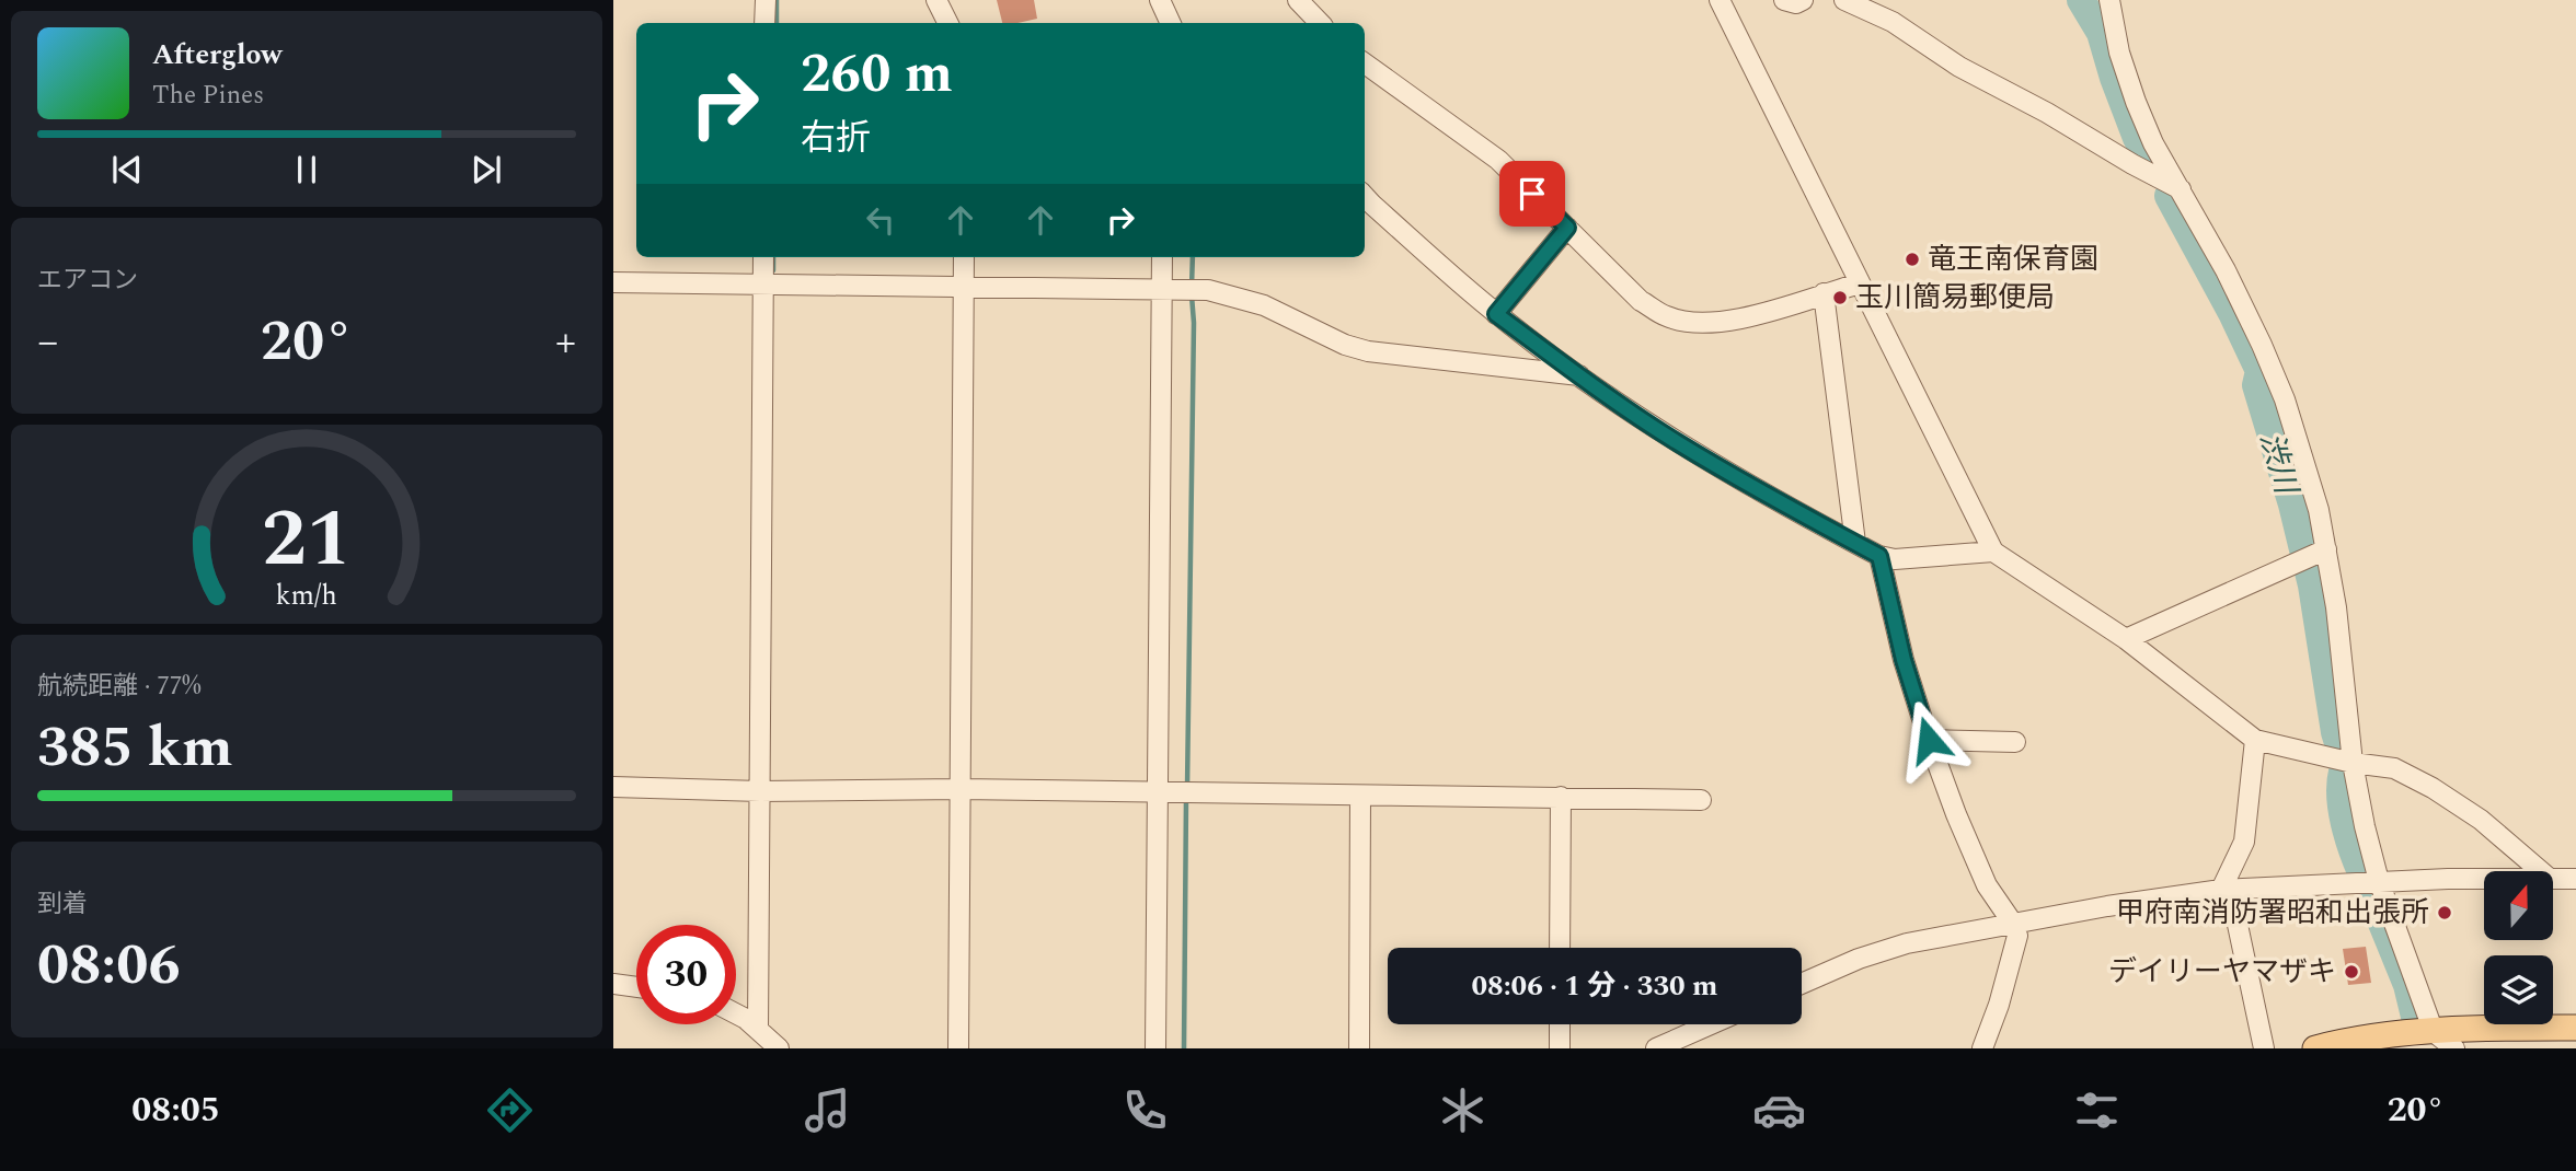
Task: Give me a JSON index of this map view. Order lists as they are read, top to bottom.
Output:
{
  "water": ["渋川"],
  "places": [
    "竜王南保育園",
    "玉川簡易郵便局",
    "甲府南消防署昭和出張所",
    "デイリーヤマザキ"
  ],
  "north": "top",
  "page": {
    "turn": ["260 m", "右折"],
    "song": ["Afterglow", "The Pines"],
    "tile": [
      "エアコン",
      ["航続距離 · 77%", "385 km"],
      ["到着", "08:06"]
    ],
    "heat": ["−", "20°", "+"],
    "limit": "30",
    "trip": "08:06 · 1 分 · 330 m",
    "tabs": ["08:05", "20°"],
    "gauge": ["21", "km/h"]
  }
}
